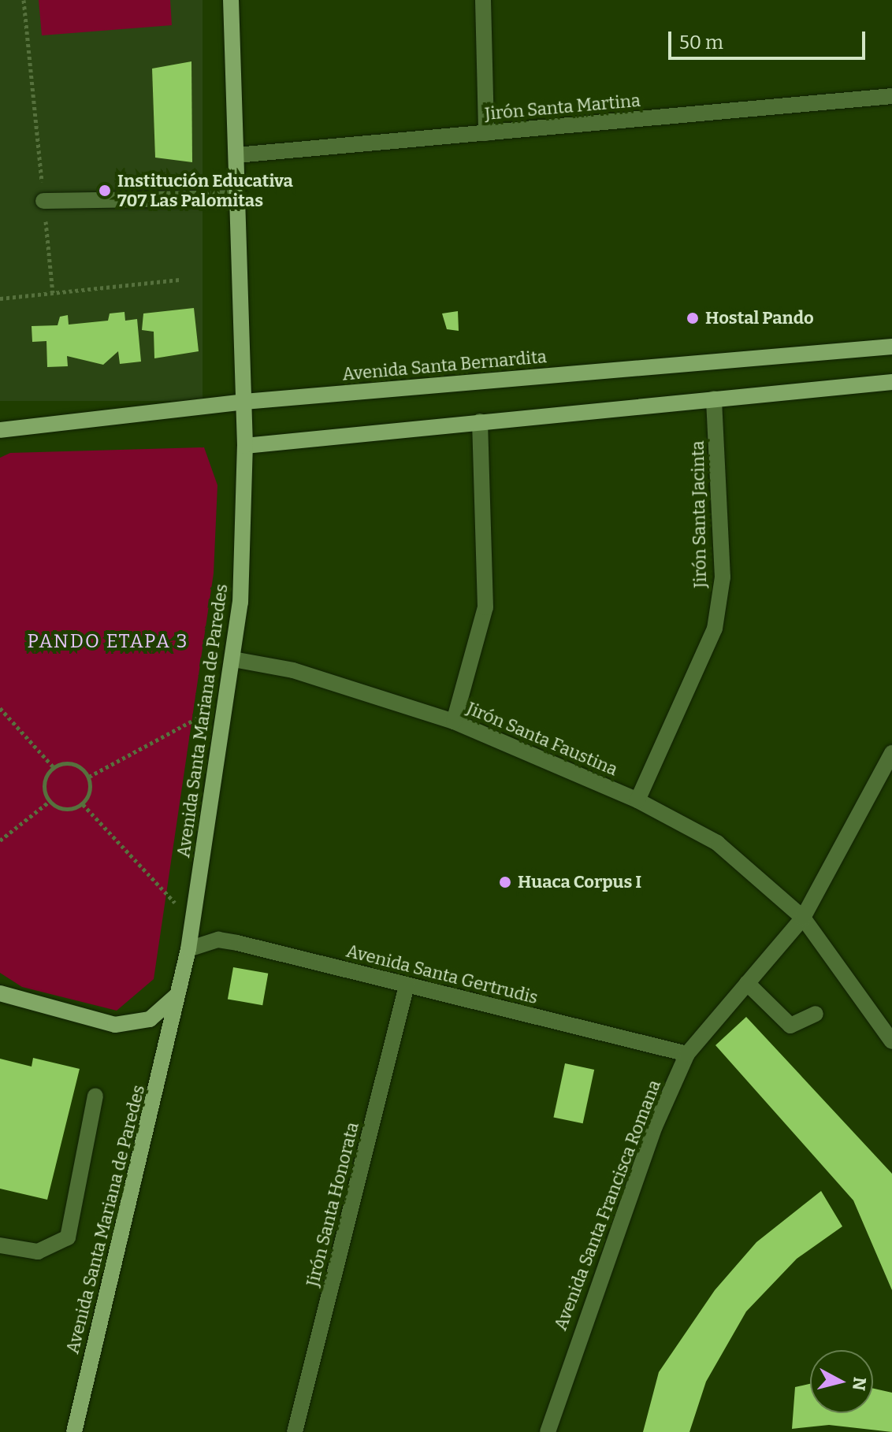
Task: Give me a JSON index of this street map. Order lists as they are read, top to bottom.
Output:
{
  "streets": {
    "main road": ["Avenida Santa Bernardita", "Avenida Santa Mariana de Paredes"],
    "street": [
      "Jirón Santa Martina",
      "Jirón Santa Jacinta",
      "Jirón Santa Faustina",
      "Avenida Santa Gertrudis",
      "Jirón Santa Honorata",
      "Avenida Santa Francisca Romana"
    ]
  },
  "crossings": [
    ["Jirón Santa Martina", "Avenida Santa Mariana de Paredes"],
    ["Avenida Santa Bernardita", "Avenida Santa Mariana de Paredes"],
    ["Jirón Santa Jacinta", "Jirón Santa Faustina"],
    ["Avenida Santa Mariana de Paredes", "Jirón Santa Faustina"],
    ["Avenida Santa Mariana de Paredes", "Avenida Santa Gertrudis"],
    ["Jirón Santa Faustina", "Avenida Santa Francisca Romana"],
    ["Avenida Santa Gertrudis", "Jirón Santa Honorata"],
    ["Avenida Santa Gertrudis", "Avenida Santa Francisca Romana"]
  ],
  "districts": ["PANDO ETAPA 3"],
  "places": ["Institución Educativa 707 Las Palomitas", "Hostal Pando", "Huaca Corpus I"],
  "scale_bar": "50 m",
  "north": "right"
}
